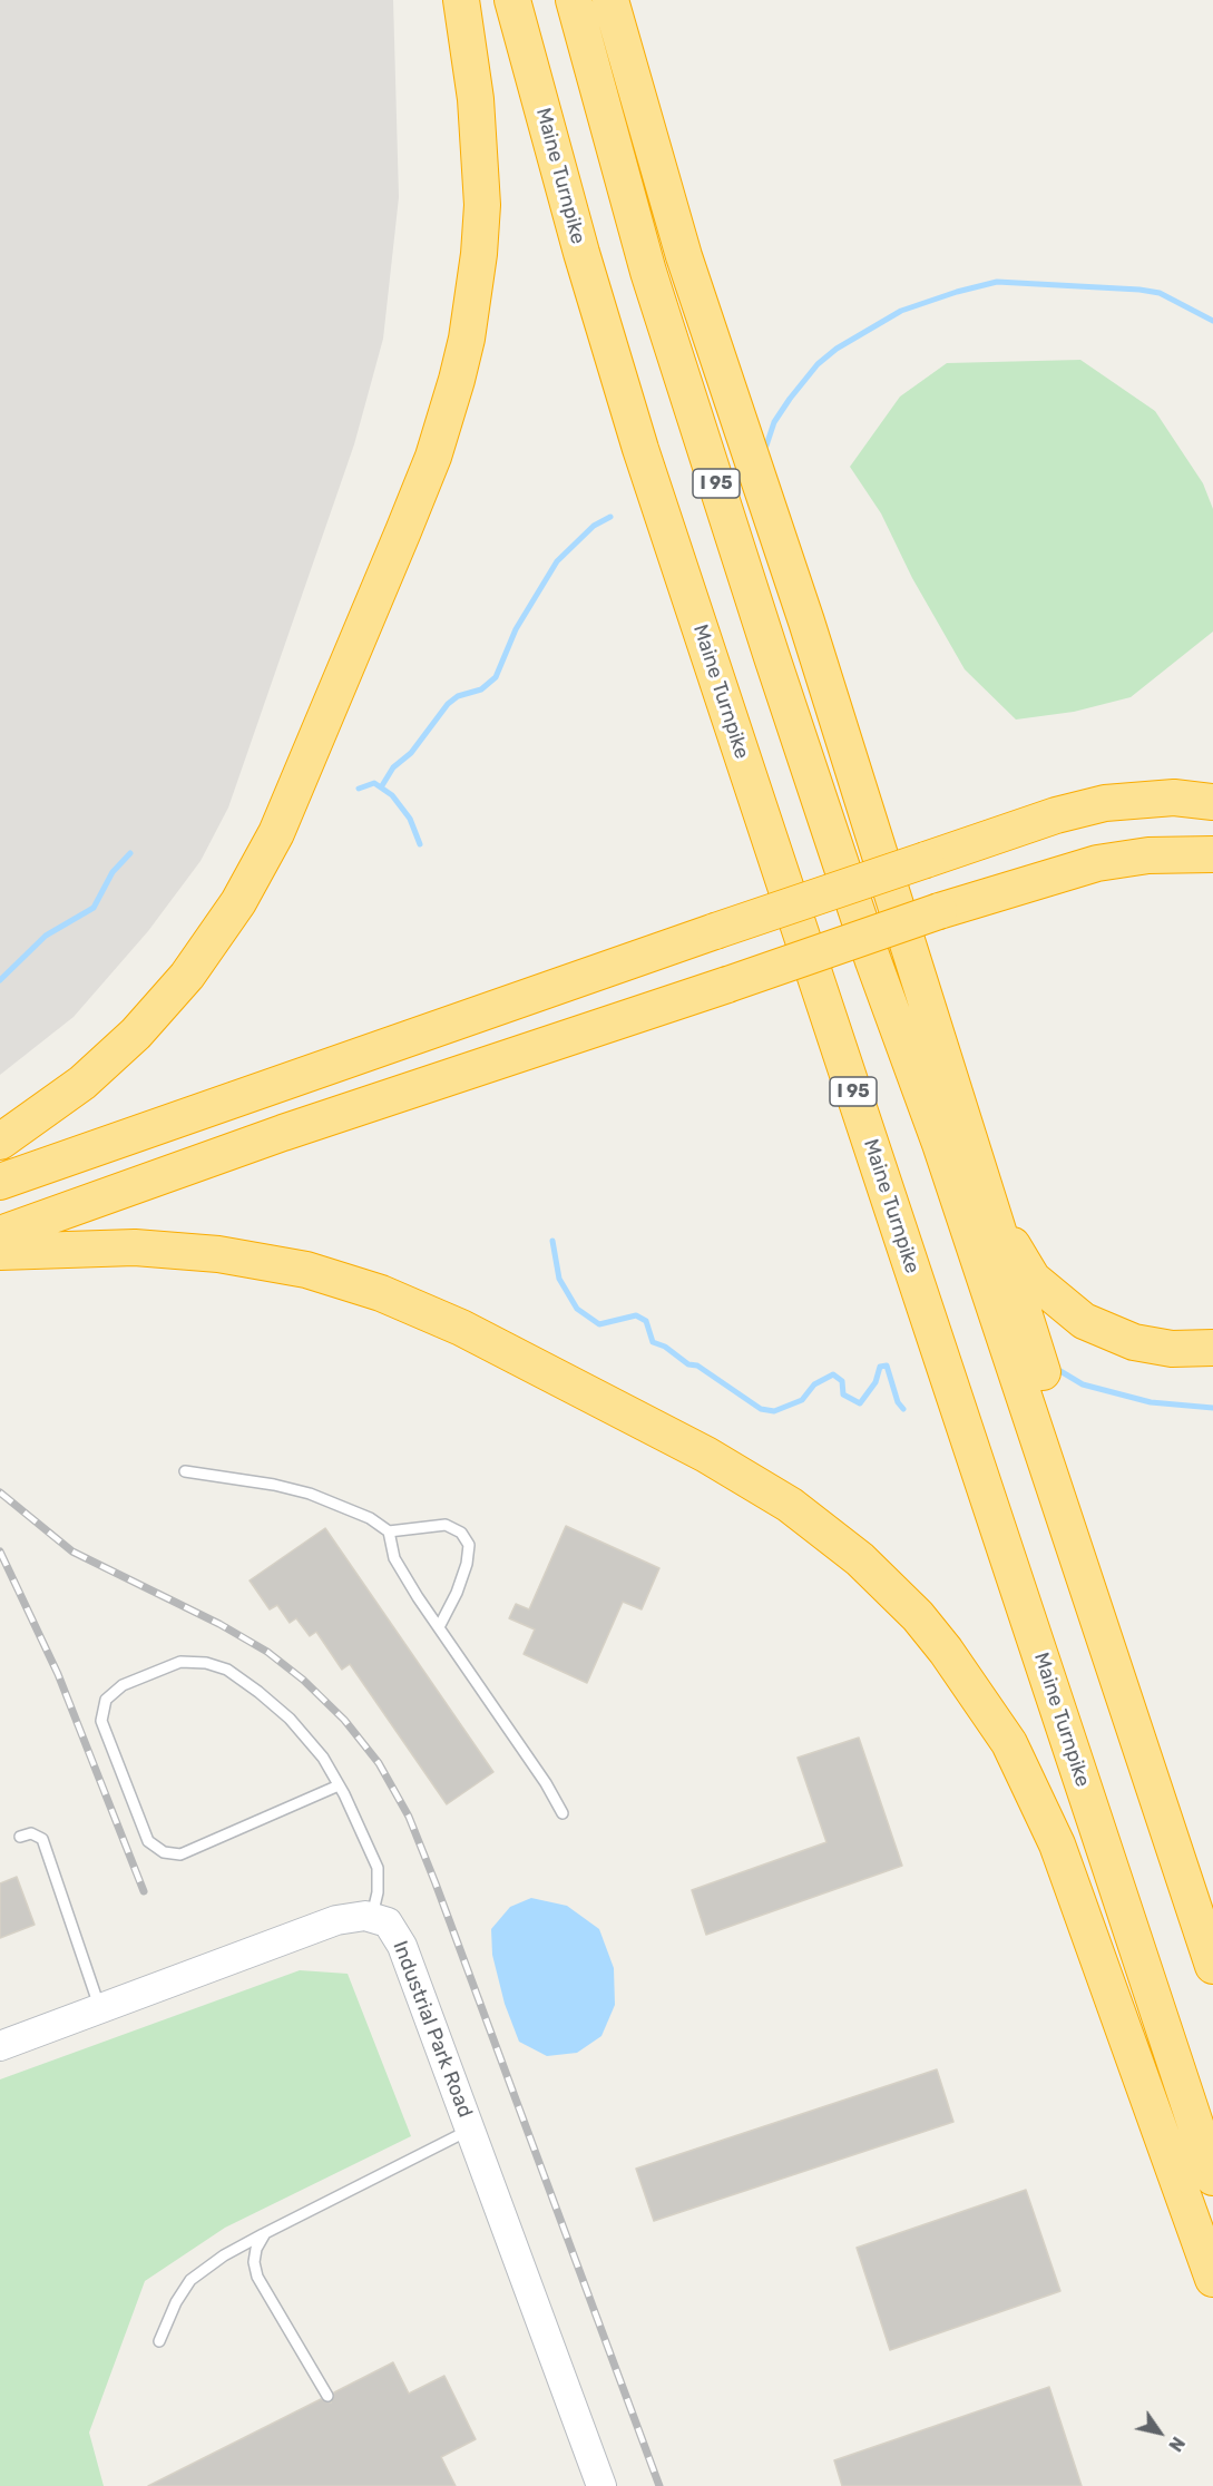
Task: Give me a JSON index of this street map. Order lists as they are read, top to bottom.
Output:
{
  "streets": {
    "highway": ["Maine Turnpike", "I 95"],
    "street": ["Industrial Park Road"]
  },
  "north": "bottom right"
}
